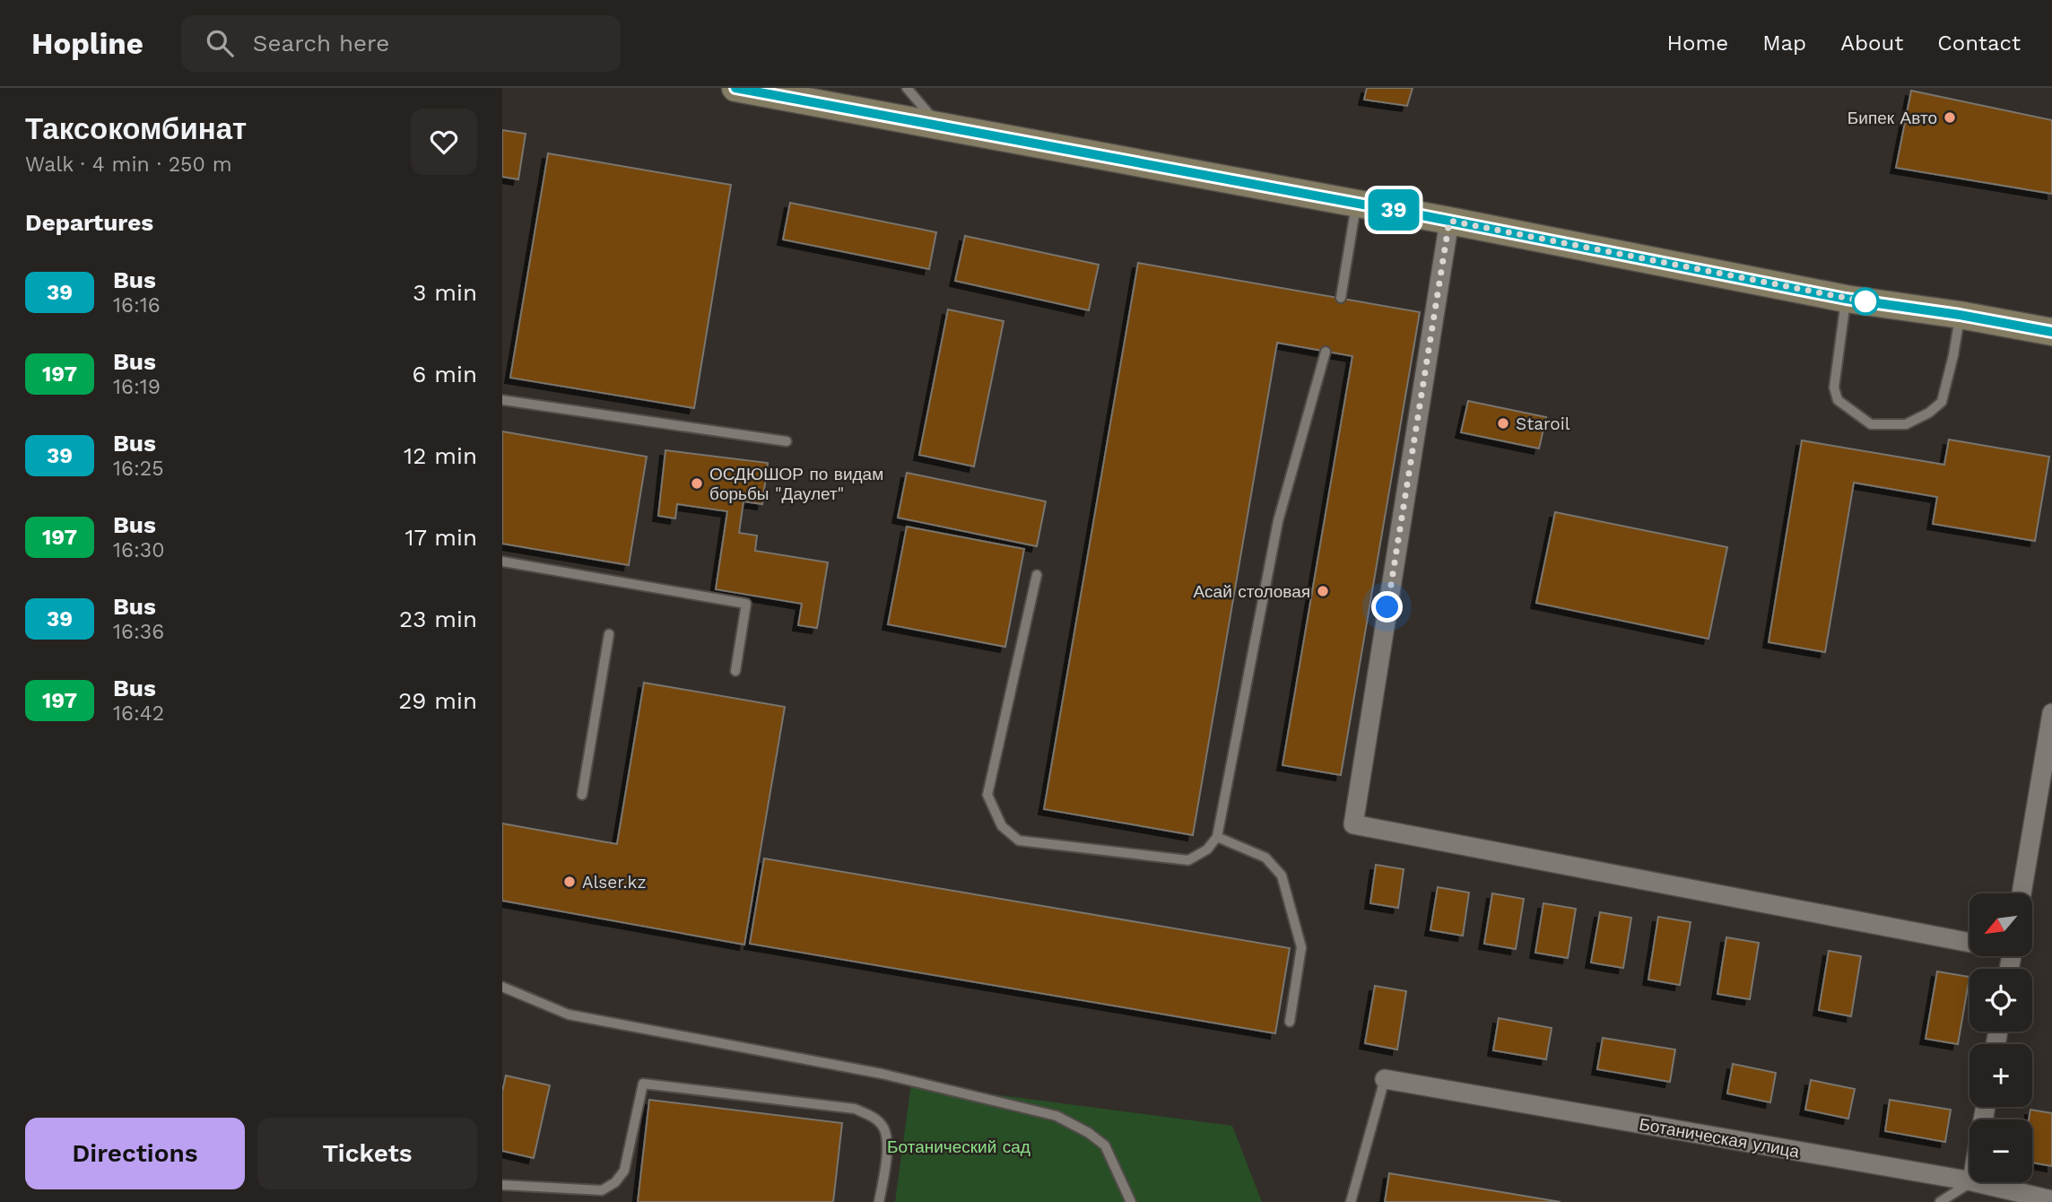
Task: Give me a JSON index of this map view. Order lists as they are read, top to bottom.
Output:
{
  "streets": {
    "street": ["Ботаническая улица"]
  },
  "parks": ["Ботанический сад"],
  "places": [
    "Бипек Авто",
    "Staroil",
    "ОСДЮШОР по видам борьбы \"Даулет\"",
    "Асай столовая",
    "Alser.kz"
  ],
  "lines": ["bus line 39"],
  "north": "bottom left",
  "page": {
    "header": "Hopline",
    "search": "Search here",
    "nav": [
      "Home",
      "Map",
      "About",
      "Contact"
    ],
    "heading": [
      ["Таксокомбинат", "Walk · 4 min · 250 m"],
      "Departures"
    ],
    "on_map": "39",
    "list": [
      {
        "mark": "39",
        "name": "Bus",
        "note": "16:16",
        "value": "3 min"
      },
      {
        "mark": "197",
        "name": "Bus",
        "note": "16:19",
        "value": "6 min"
      },
      {
        "mark": "39",
        "name": "Bus",
        "note": "16:25",
        "value": "12 min"
      },
      {
        "mark": "197",
        "name": "Bus",
        "note": "16:30",
        "value": "17 min"
      },
      {
        "mark": "39",
        "name": "Bus",
        "note": "16:36",
        "value": "23 min"
      },
      {
        "mark": "197",
        "name": "Bus",
        "note": "16:42",
        "value": "29 min"
      }
    ],
    "map_buttons": ["+", "−"],
    "buttons": ["Directions", "Tickets"]
  }
}
